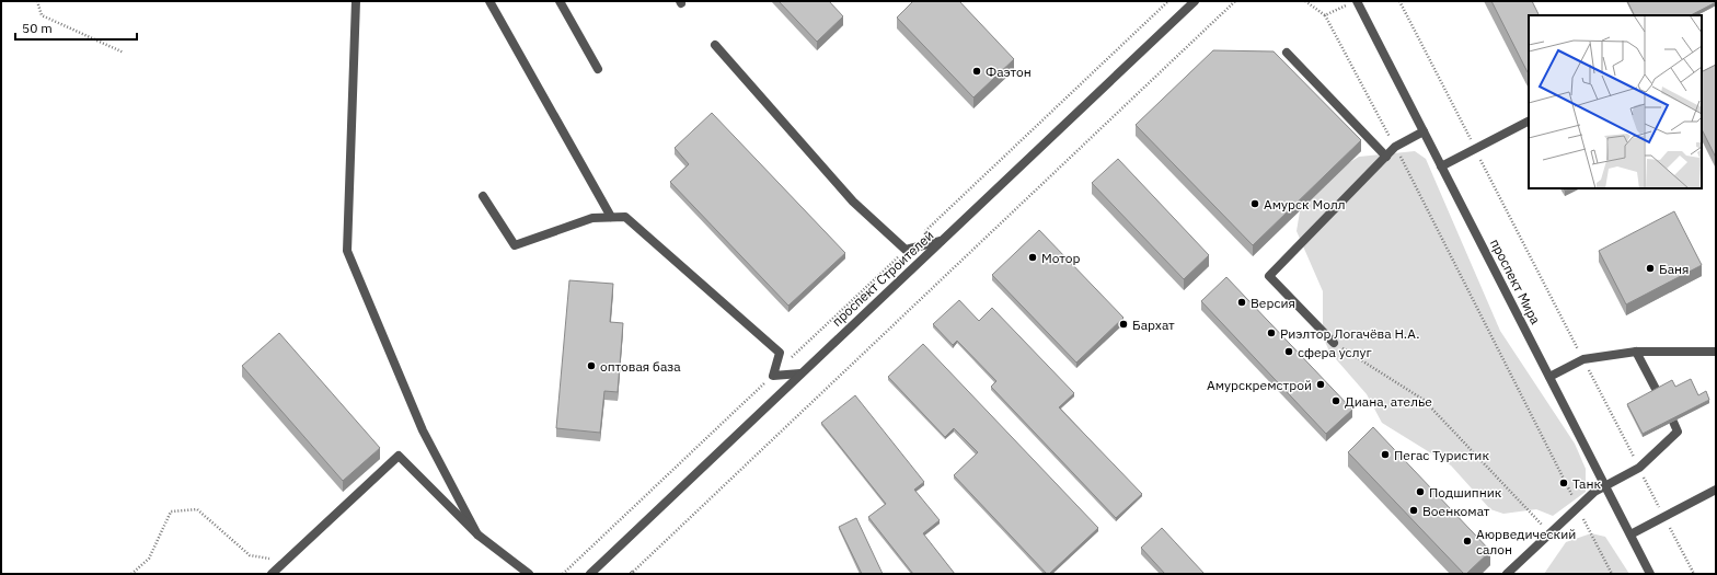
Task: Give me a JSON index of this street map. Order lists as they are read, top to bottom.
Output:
{
  "streets": {
    "street": ["проспект Строителей", "проспект Мира"]
  },
  "places": [
    "Фаэтон",
    "Амурск Молл",
    "Мотор",
    "Баня",
    "Версия",
    "Бархат",
    "Риэлтор Логачёва Н.А.",
    "сфера услуг",
    "оптовая база",
    "Амурскремстрой",
    "Диана, ателье",
    "Пегас Туристик",
    "Танк",
    "Подшипник",
    "Военкомат",
    "Аюрведический салон"
  ],
  "scale_bar": "50 m"
}
